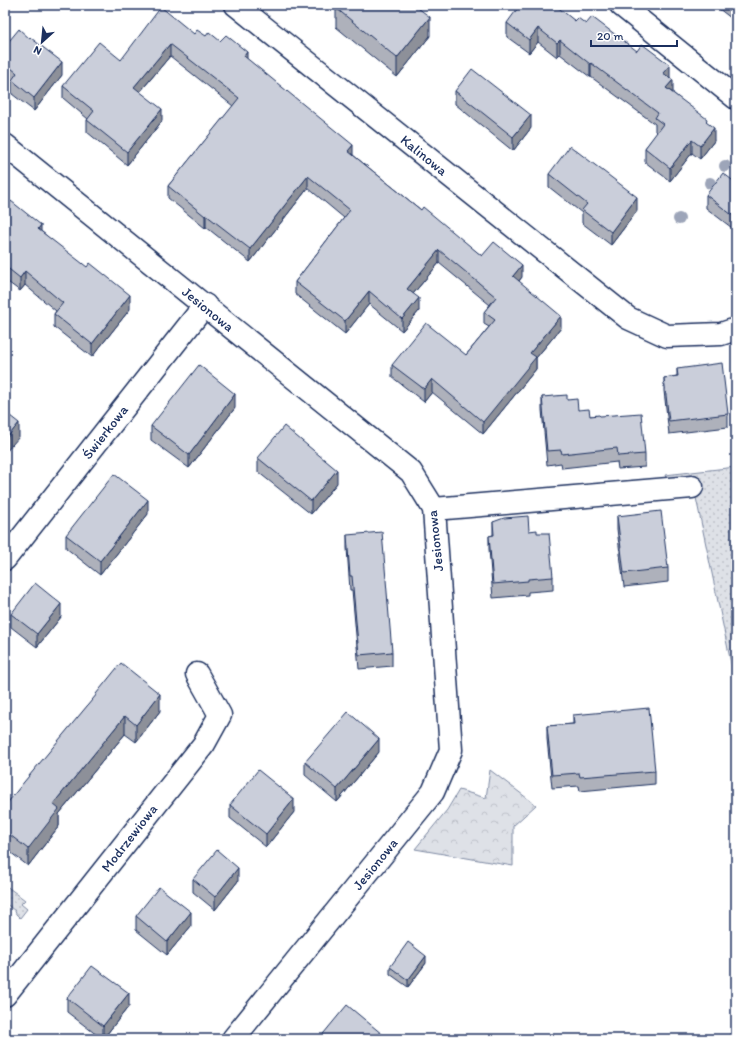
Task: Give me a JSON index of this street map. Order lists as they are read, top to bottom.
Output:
{
  "streets": {
    "street": [
      "Kalinowa",
      "Jesionowa",
      "Świerkowa",
      "Modrzewiowa"
    ]
  },
  "crossings": [
    ["Jesionowa", "Świerkowa"]
  ],
  "scale_bar": "20 m",
  "north": "bottom left"
}
